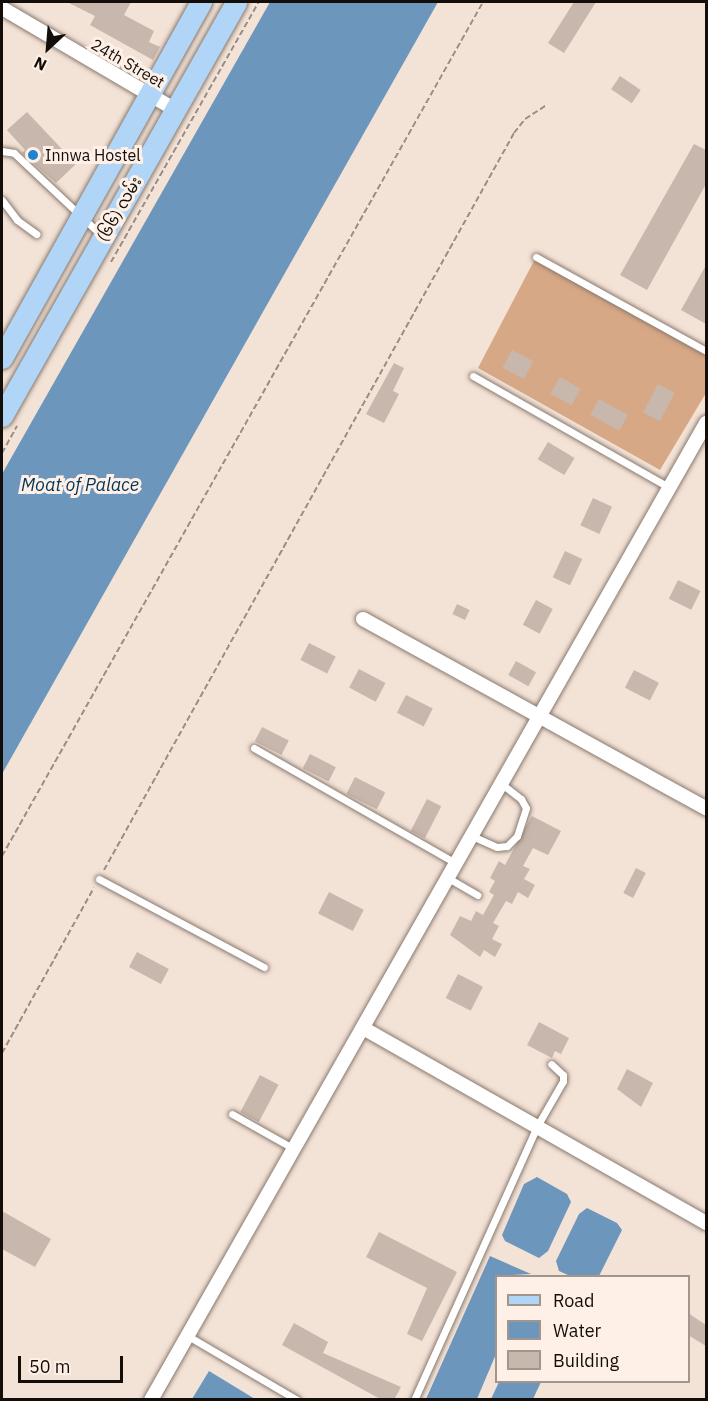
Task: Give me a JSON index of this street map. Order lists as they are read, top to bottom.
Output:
{
  "streets": {
    "main road": ["(၆၆) လမ်း"],
    "street": ["24th Street"]
  },
  "crossings": [
    ["24th Street", "(၆၆) လမ်း"]
  ],
  "water": ["Moat of Palace"],
  "places": ["Innwa Hostel"],
  "legend": ["Road", "Water", "Building"],
  "scale_bar": "50 m",
  "north": "bottom left"
}
